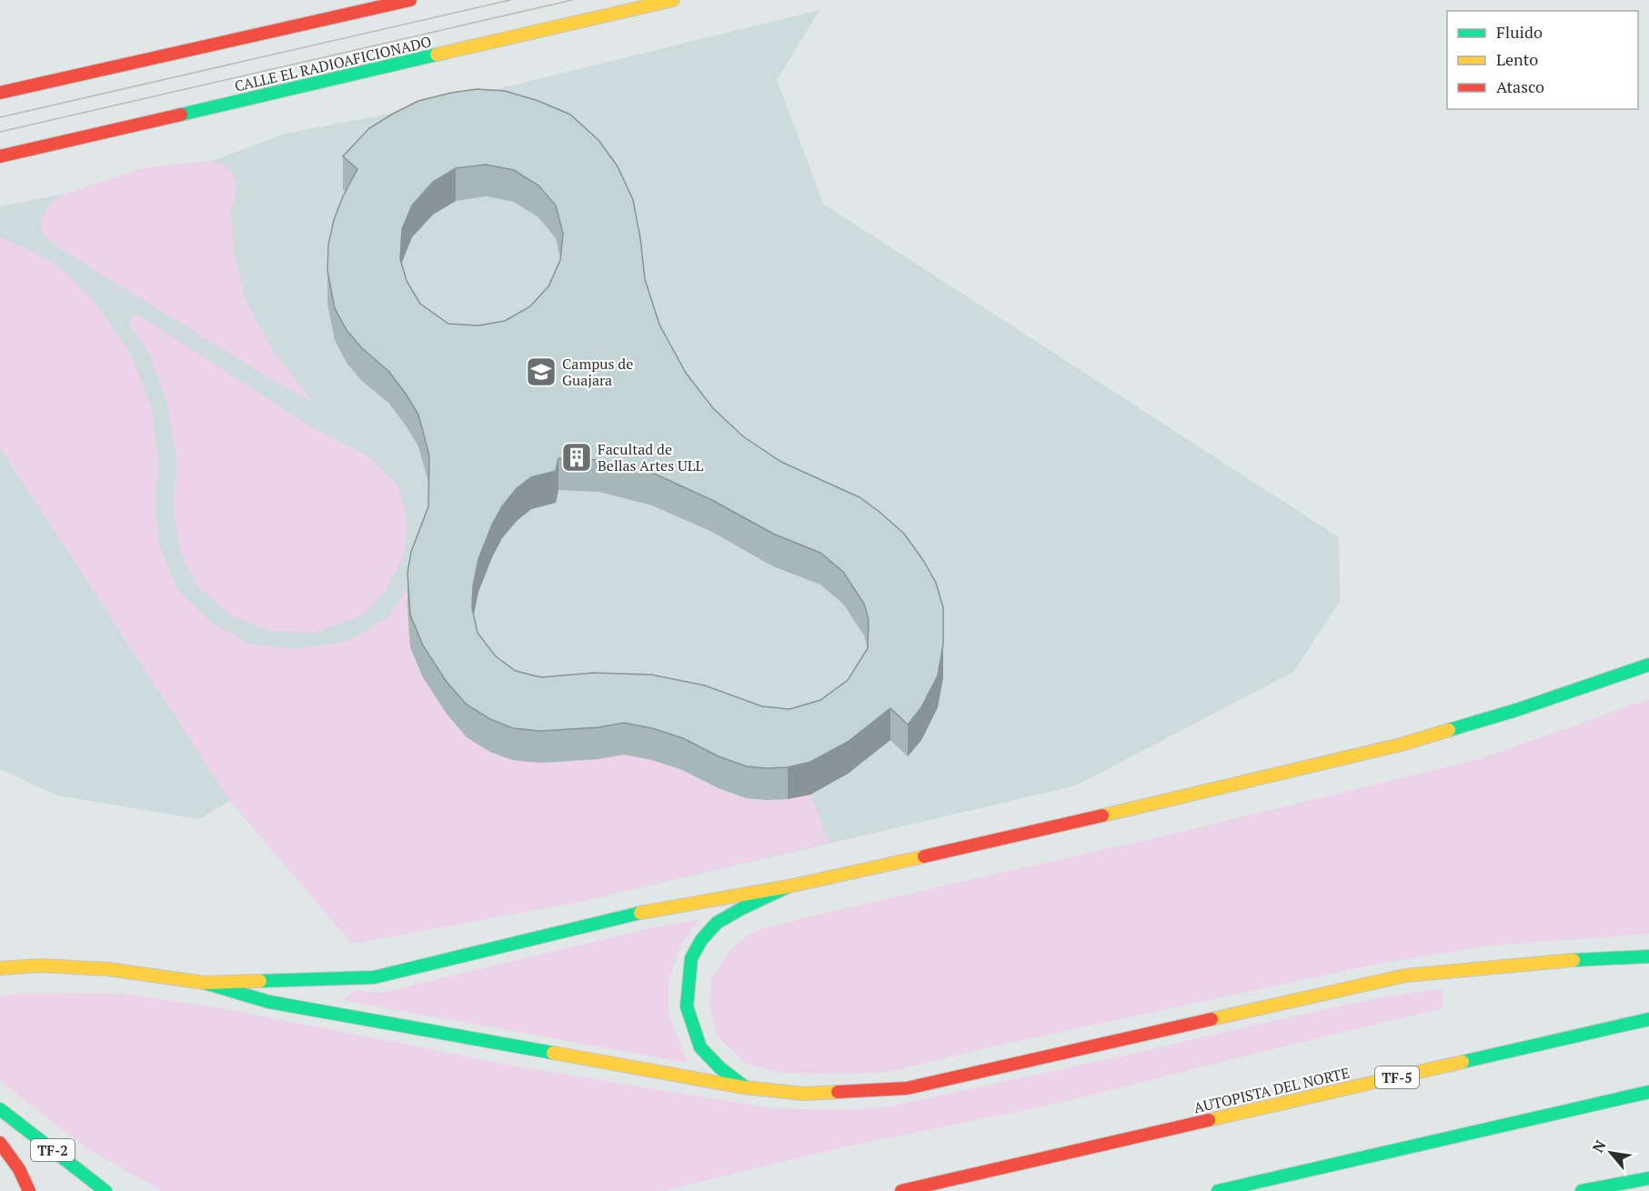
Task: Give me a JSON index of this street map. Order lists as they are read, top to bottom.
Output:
{
  "streets": {
    "main road": [
      "CALLE EL RADIOAFICIONADO",
      "TF-5",
      "AUTOPISTA DEL NORTE",
      "TF-2"
    ]
  },
  "places": {
    "school or university": ["Campus de Guajara"],
    "building": ["Facultad de Bellas Artes ULL"]
  },
  "legend": ["Fluido", "Lento", "Atasco"],
  "north": "top left"
}
